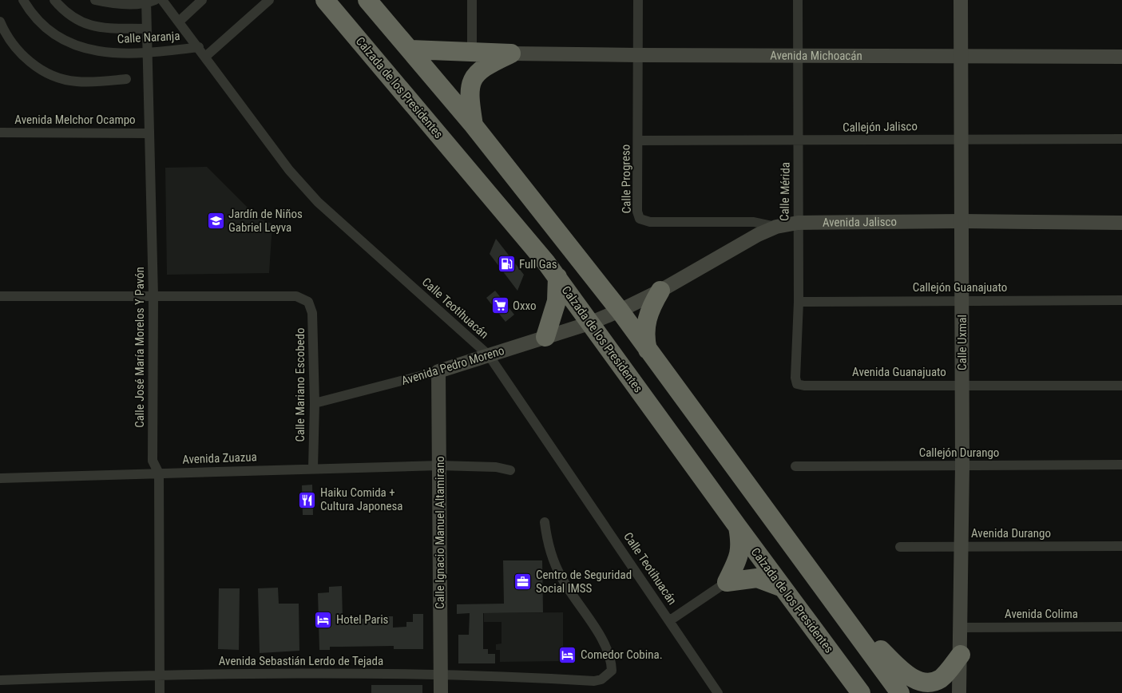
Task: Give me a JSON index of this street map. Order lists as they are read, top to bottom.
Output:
{
  "streets": {
    "highway": ["Calzada de los Presidentes"],
    "street": [
      "Calle Naranja",
      "Avenida Michoacán",
      "Avenida Melchor Ocampo",
      "Callejón Jalisco",
      "Calle Progreso",
      "Calle Mérida",
      "Avenida Jalisco",
      "Callejón Guanajuato",
      "Calle Teotihuacán",
      "Calle Uxmal",
      "Calle José María Morelos Y Pavón",
      "Avenida Pedro Moreno",
      "Avenida Guanajuato",
      "Calle Mariano Escobedo",
      "Callejón Durango",
      "Avenida Zuazua",
      "Calle Ignacio Manuel Altamirano",
      "Avenida Durango",
      "Avenida Colima",
      "Avenida Sebastián Lerdo de Tejada"
    ]
  },
  "crossings": [
    ["Calle Naranja", "Calle Teotihuacán"],
    ["Calle Naranja", "Calle José María Morelos Y Pavón"],
    ["Avenida Michoacán", "Calle Progreso"],
    ["Avenida Michoacán", "Calle Mérida"],
    ["Avenida Michoacán", "Calle Uxmal"],
    ["Calzada de los Presidentes", "Avenida Jalisco"],
    ["Calzada de los Presidentes", "Avenida Pedro Moreno"],
    ["Avenida Melchor Ocampo", "Calle José María Morelos Y Pavón"],
    ["Callejón Jalisco", "Calle Progreso"],
    ["Callejón Jalisco", "Calle Mérida"],
    ["Callejón Jalisco", "Calle Uxmal"],
    ["Calle Progreso", "Avenida Jalisco"],
    ["Calle Mérida", "Avenida Jalisco"],
    ["Calle Mérida", "Callejón Guanajuato"],
    ["Calle Mérida", "Avenida Guanajuato"],
    ["Avenida Jalisco", "Calle Uxmal"],
    ["Avenida Jalisco", "Avenida Pedro Moreno"],
    ["Callejón Guanajuato", "Calle Uxmal"],
    ["Calle Teotihuacán", "Avenida Pedro Moreno"],
    ["Calle Uxmal", "Avenida Guanajuato"],
    ["Calle Uxmal", "Callejón Durango"],
    ["Calle Uxmal", "Avenida Durango"],
    ["Calle Uxmal", "Avenida Colima"],
    ["Calle José María Morelos Y Pavón", "Calle Mariano Escobedo"],
    ["Calle José María Morelos Y Pavón", "Avenida Zuazua"],
    ["Calle José María Morelos Y Pavón", "Avenida Sebastián Lerdo de Tejada"],
    ["Avenida Pedro Moreno", "Calle Mariano Escobedo"],
    ["Avenida Pedro Moreno", "Calle Ignacio Manuel Altamirano"],
    ["Calle Mariano Escobedo", "Avenida Zuazua"],
    ["Avenida Zuazua", "Calle Ignacio Manuel Altamirano"],
    ["Calle Ignacio Manuel Altamirano", "Avenida Sebastián Lerdo de Tejada"]
  ],
  "places": {
    "school or university": ["Jardín de Niños Gabriel Leyva"],
    "fuel station": ["Full Gas"],
    "supermarket": ["Oxxo"],
    "restaurant": ["Haiku Comida + Cultura Japonesa"],
    "office": ["Centro de Seguridad Social IMSS"],
    "hotel": ["Hotel Paris", "Comedor Cobina."]
  }
}
